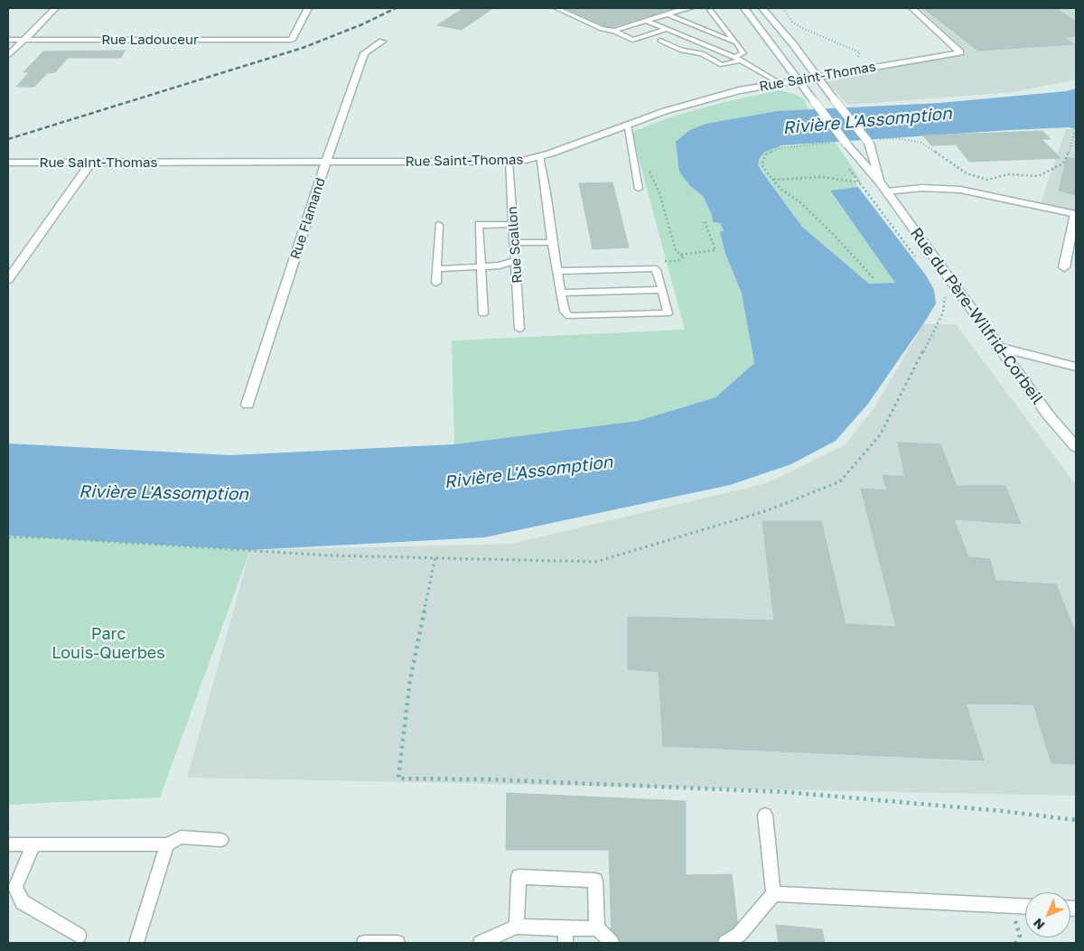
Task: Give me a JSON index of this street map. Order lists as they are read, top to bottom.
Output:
{
  "streets": {
    "street": [
      "Rue Ladouceur",
      "Rue Saint-Thomas",
      "Rue Flamand",
      "Rue du Père-Wilfrid-Corbeil"
    ],
    "lane": ["Rue Scallon"]
  },
  "crossings": [
    ["Rue Saint-Thomas", "Rue Flamand"],
    ["Rue Saint-Thomas", "Rue Scallon"],
    ["Rue Saint-Thomas", "Rue du Père-Wilfrid-Corbeil"]
  ],
  "water": ["Rivière L'Assomption"],
  "parks": ["Parc Louis-Querbes"],
  "north": "bottom left"
}
